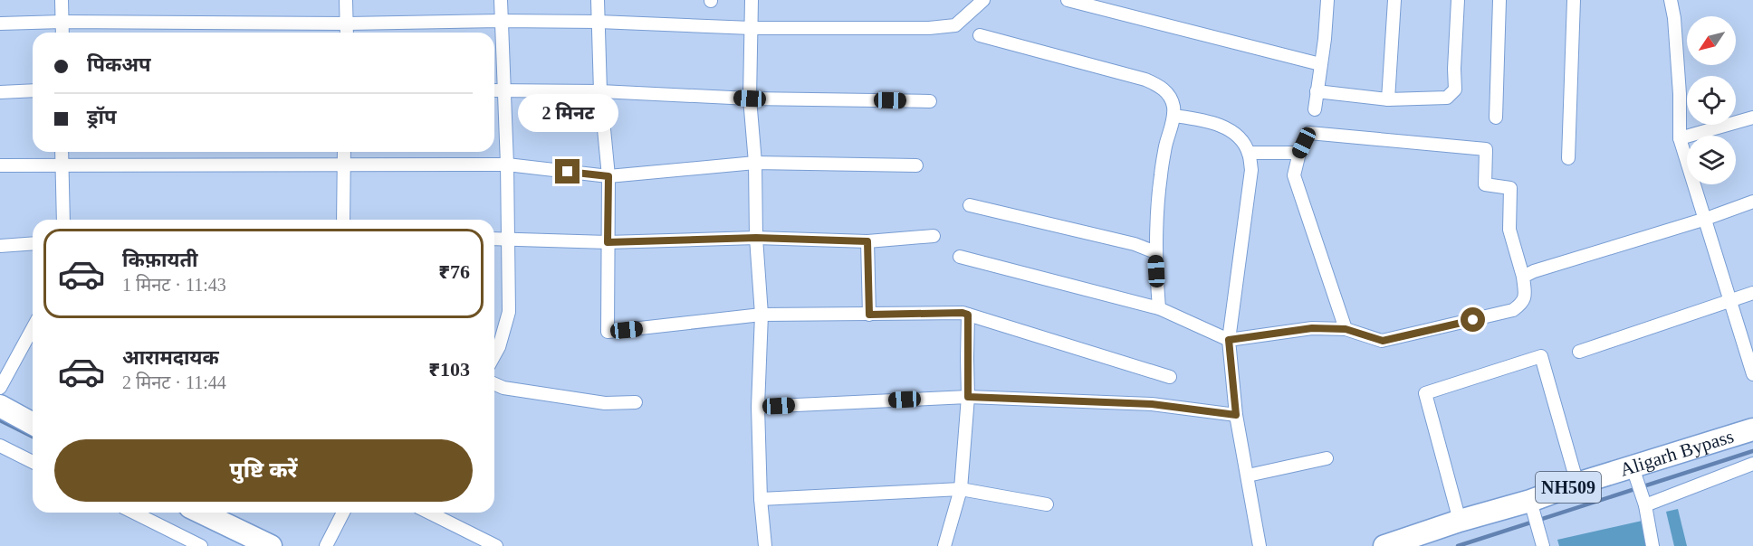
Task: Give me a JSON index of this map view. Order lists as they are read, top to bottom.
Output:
{
  "streets": {
    "highway": ["Aligarh Bypass", "NH509"]
  },
  "north": "bottom left",
  "page": {
    "banner": ["पिकअप", "ड्रॉप"],
    "bubble": "2 मिनट",
    "list": [
      {
        "name": "किफ़ायती",
        "note": "1 मिनट · 11:43",
        "value": "₹76"
      },
      {
        "name": "आरामदायक",
        "note": "2 मिनट · 11:44",
        "value": "₹103"
      }
    ],
    "buttons": "पुष्टि करें"
  }
}
